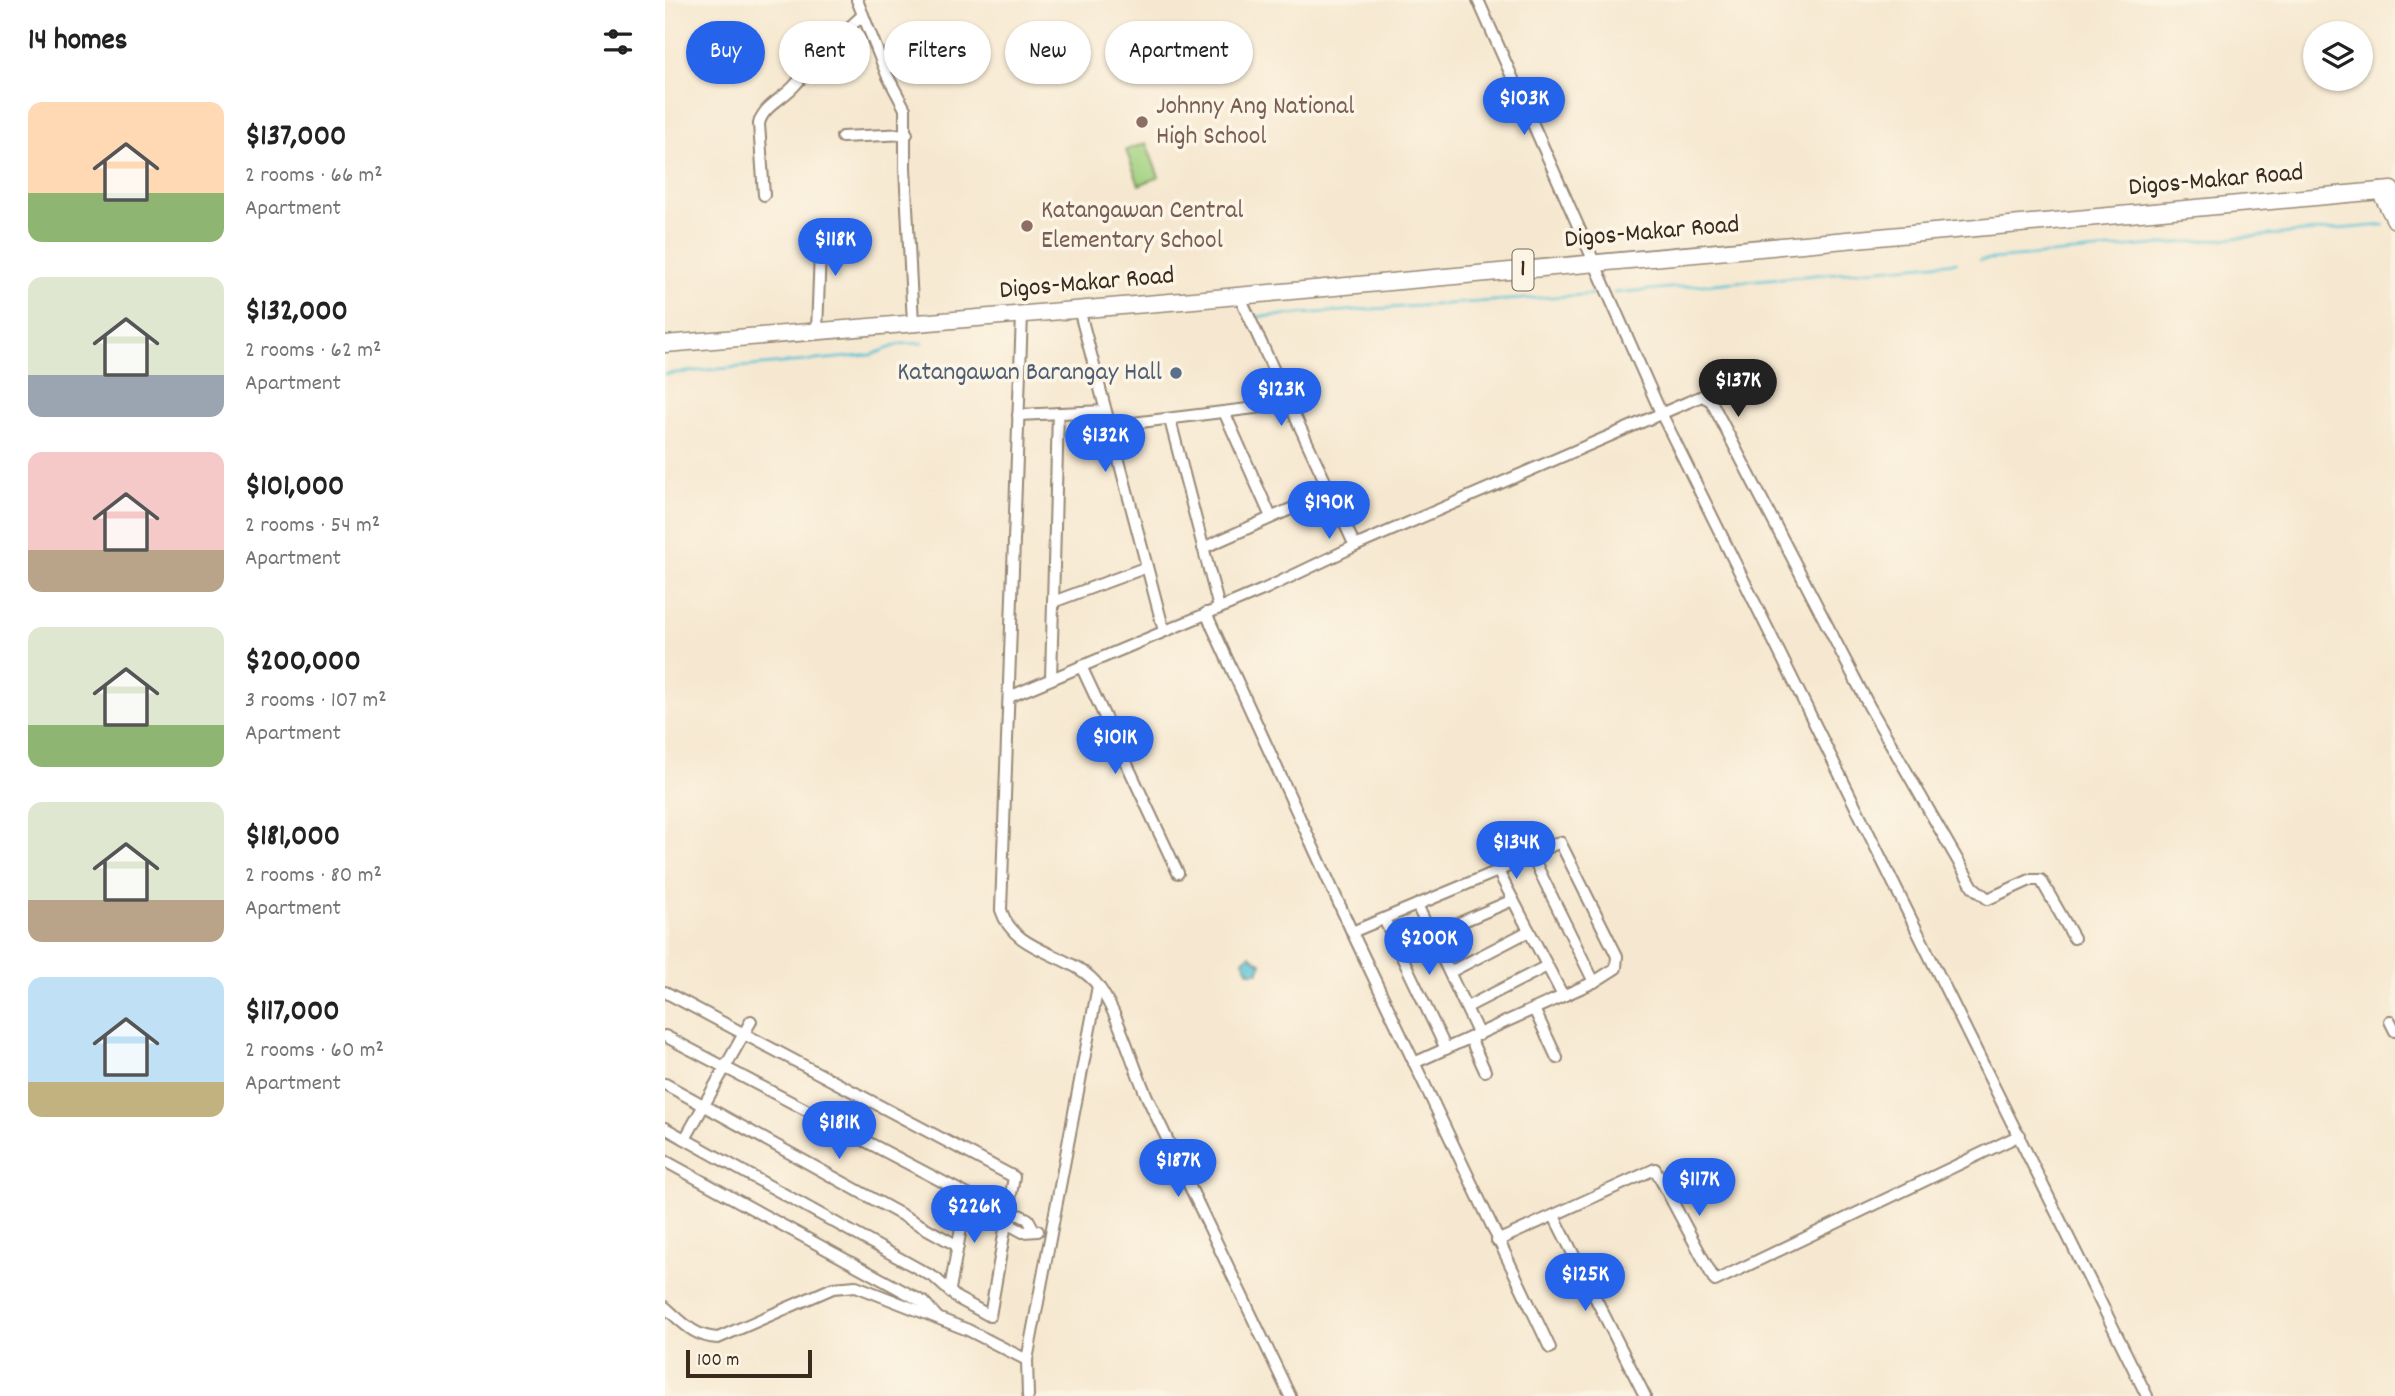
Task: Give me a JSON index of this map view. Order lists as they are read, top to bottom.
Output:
{
  "streets": {
    "highway": ["Digos-Makar Road", "1"]
  },
  "places": ["Johnny Ang National High School", "Katangawan Central Elementary School", "Katangawan Barangay Hall"],
  "scale_bar": "100 m",
  "page": {
    "heading": "14 homes",
    "chip": [
      "Buy",
      "Rent",
      "Filters",
      "New",
      "Apartment"
    ],
    "price": [
      "$103K",
      "$118K",
      "$137K",
      "$123K",
      "$132K",
      "$190K",
      "$101K",
      "$134K",
      "$200K",
      "$181K",
      "$187K",
      "$117K",
      "$226K",
      "$125K"
    ],
    "list": [
      {
        "name": "$137,000",
        "note": "2 rooms · 66 m² · Apartment"
      },
      {
        "name": "$132,000",
        "note": "2 rooms · 62 m² · Apartment"
      },
      {
        "name": "$101,000",
        "note": "2 rooms · 54 m² · Apartment"
      },
      {
        "name": "$200,000",
        "note": "3 rooms · 107 m² · Apartment"
      },
      {
        "name": "$181,000",
        "note": "2 rooms · 80 m² · Apartment"
      },
      {
        "name": "$117,000",
        "note": "2 rooms · 60 m² · Apartment"
      }
    ],
    "scale": "100 m"
  }
}
